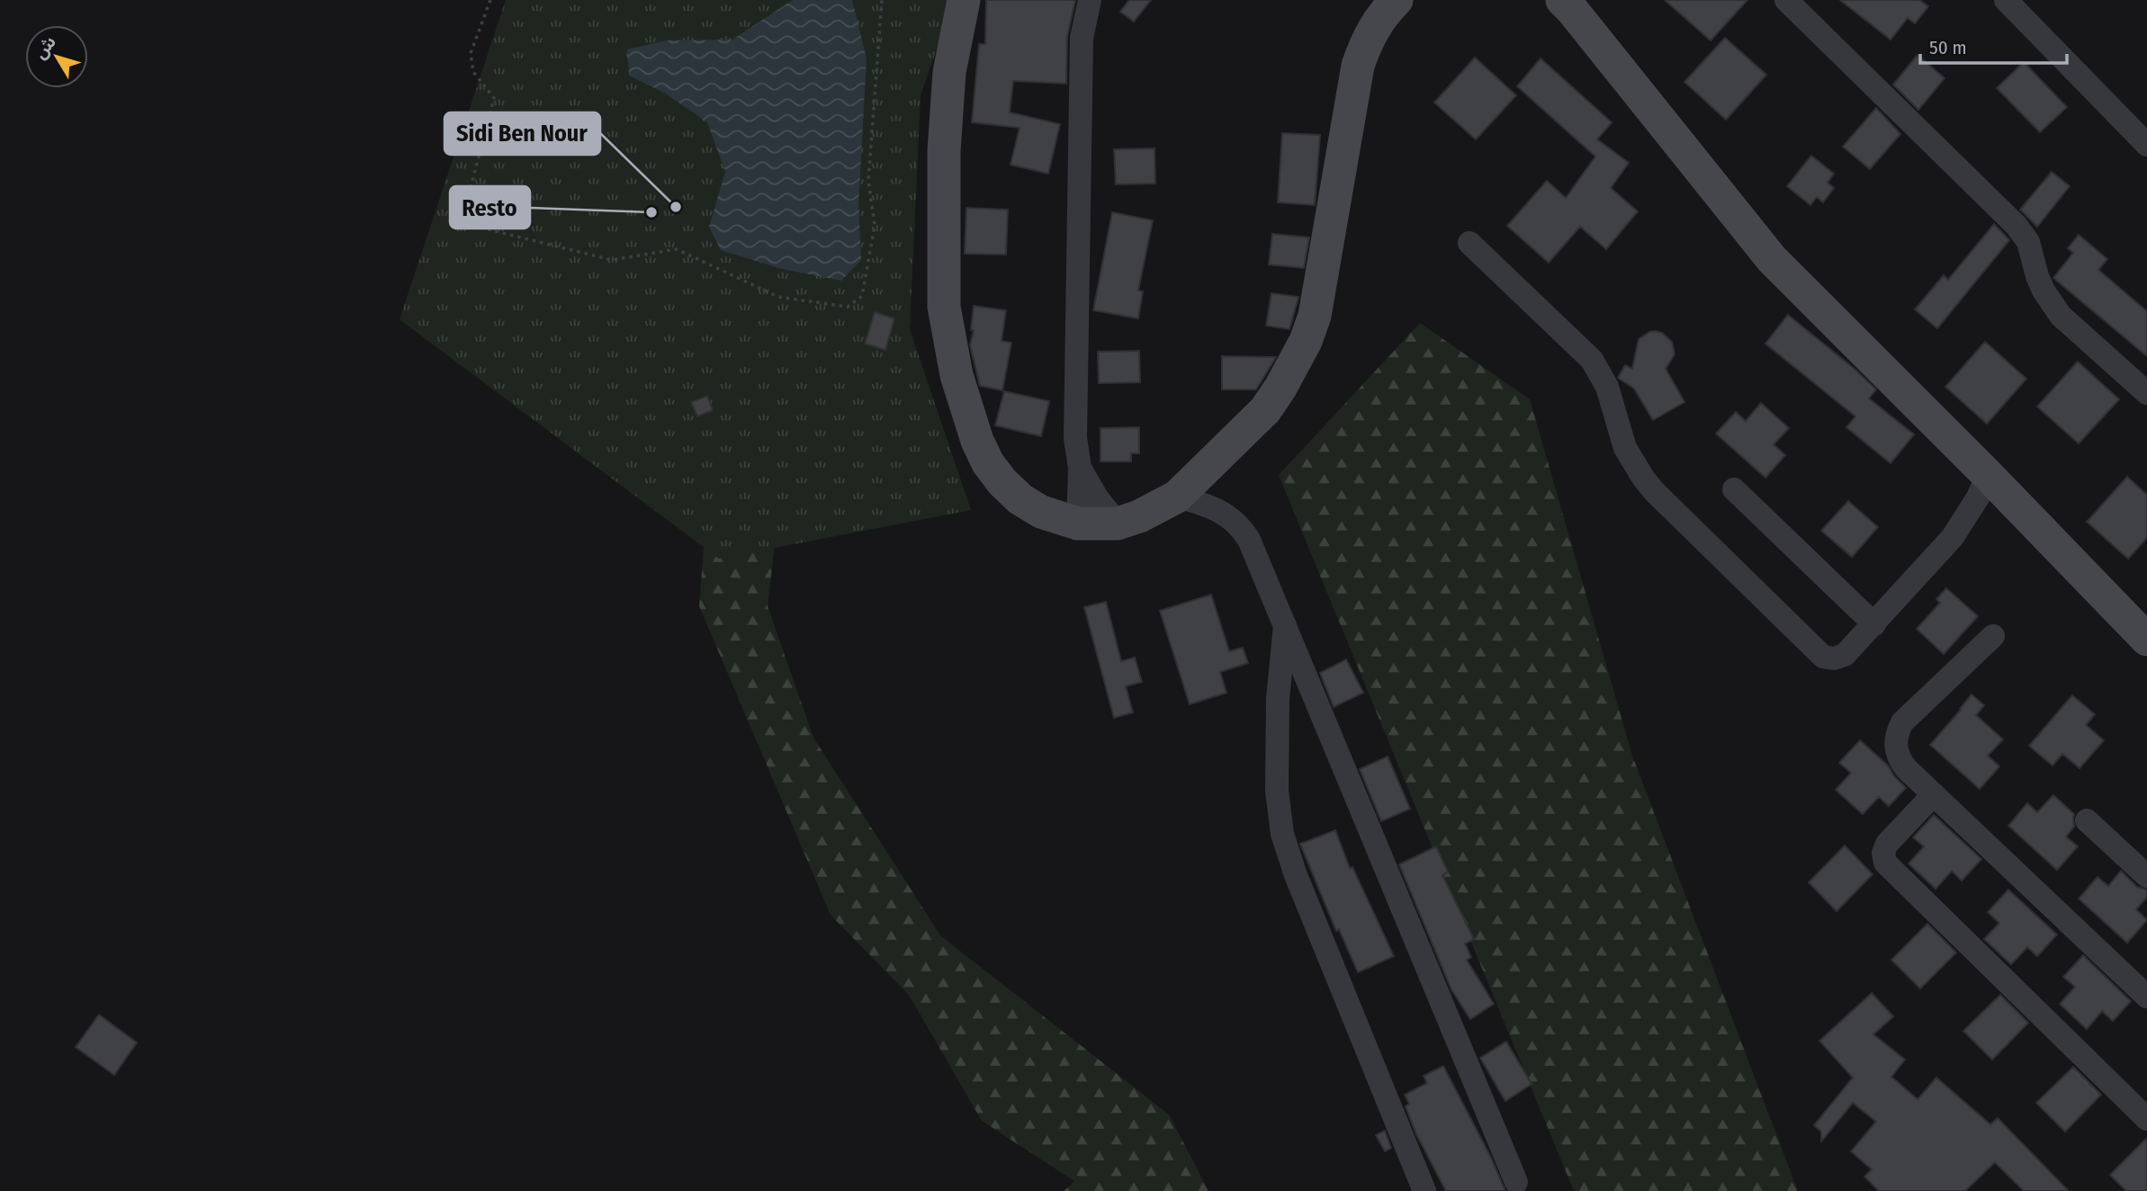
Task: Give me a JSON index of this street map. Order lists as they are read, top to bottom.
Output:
{
  "places": ["Sidi Ben Nour", "Resto"],
  "scale_bar": "50 m",
  "north": "top left"
}
